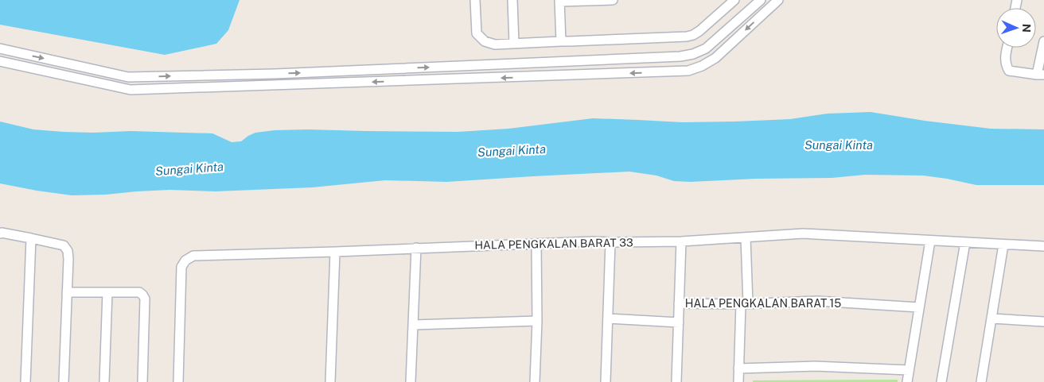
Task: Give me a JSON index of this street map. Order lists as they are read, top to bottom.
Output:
{
  "streets": {
    "street": ["HALA PENGKALAN BARAT 33", "HALA PENGKALAN BARAT 15"]
  },
  "water": ["Sungai Kinta"],
  "north": "right"
}
